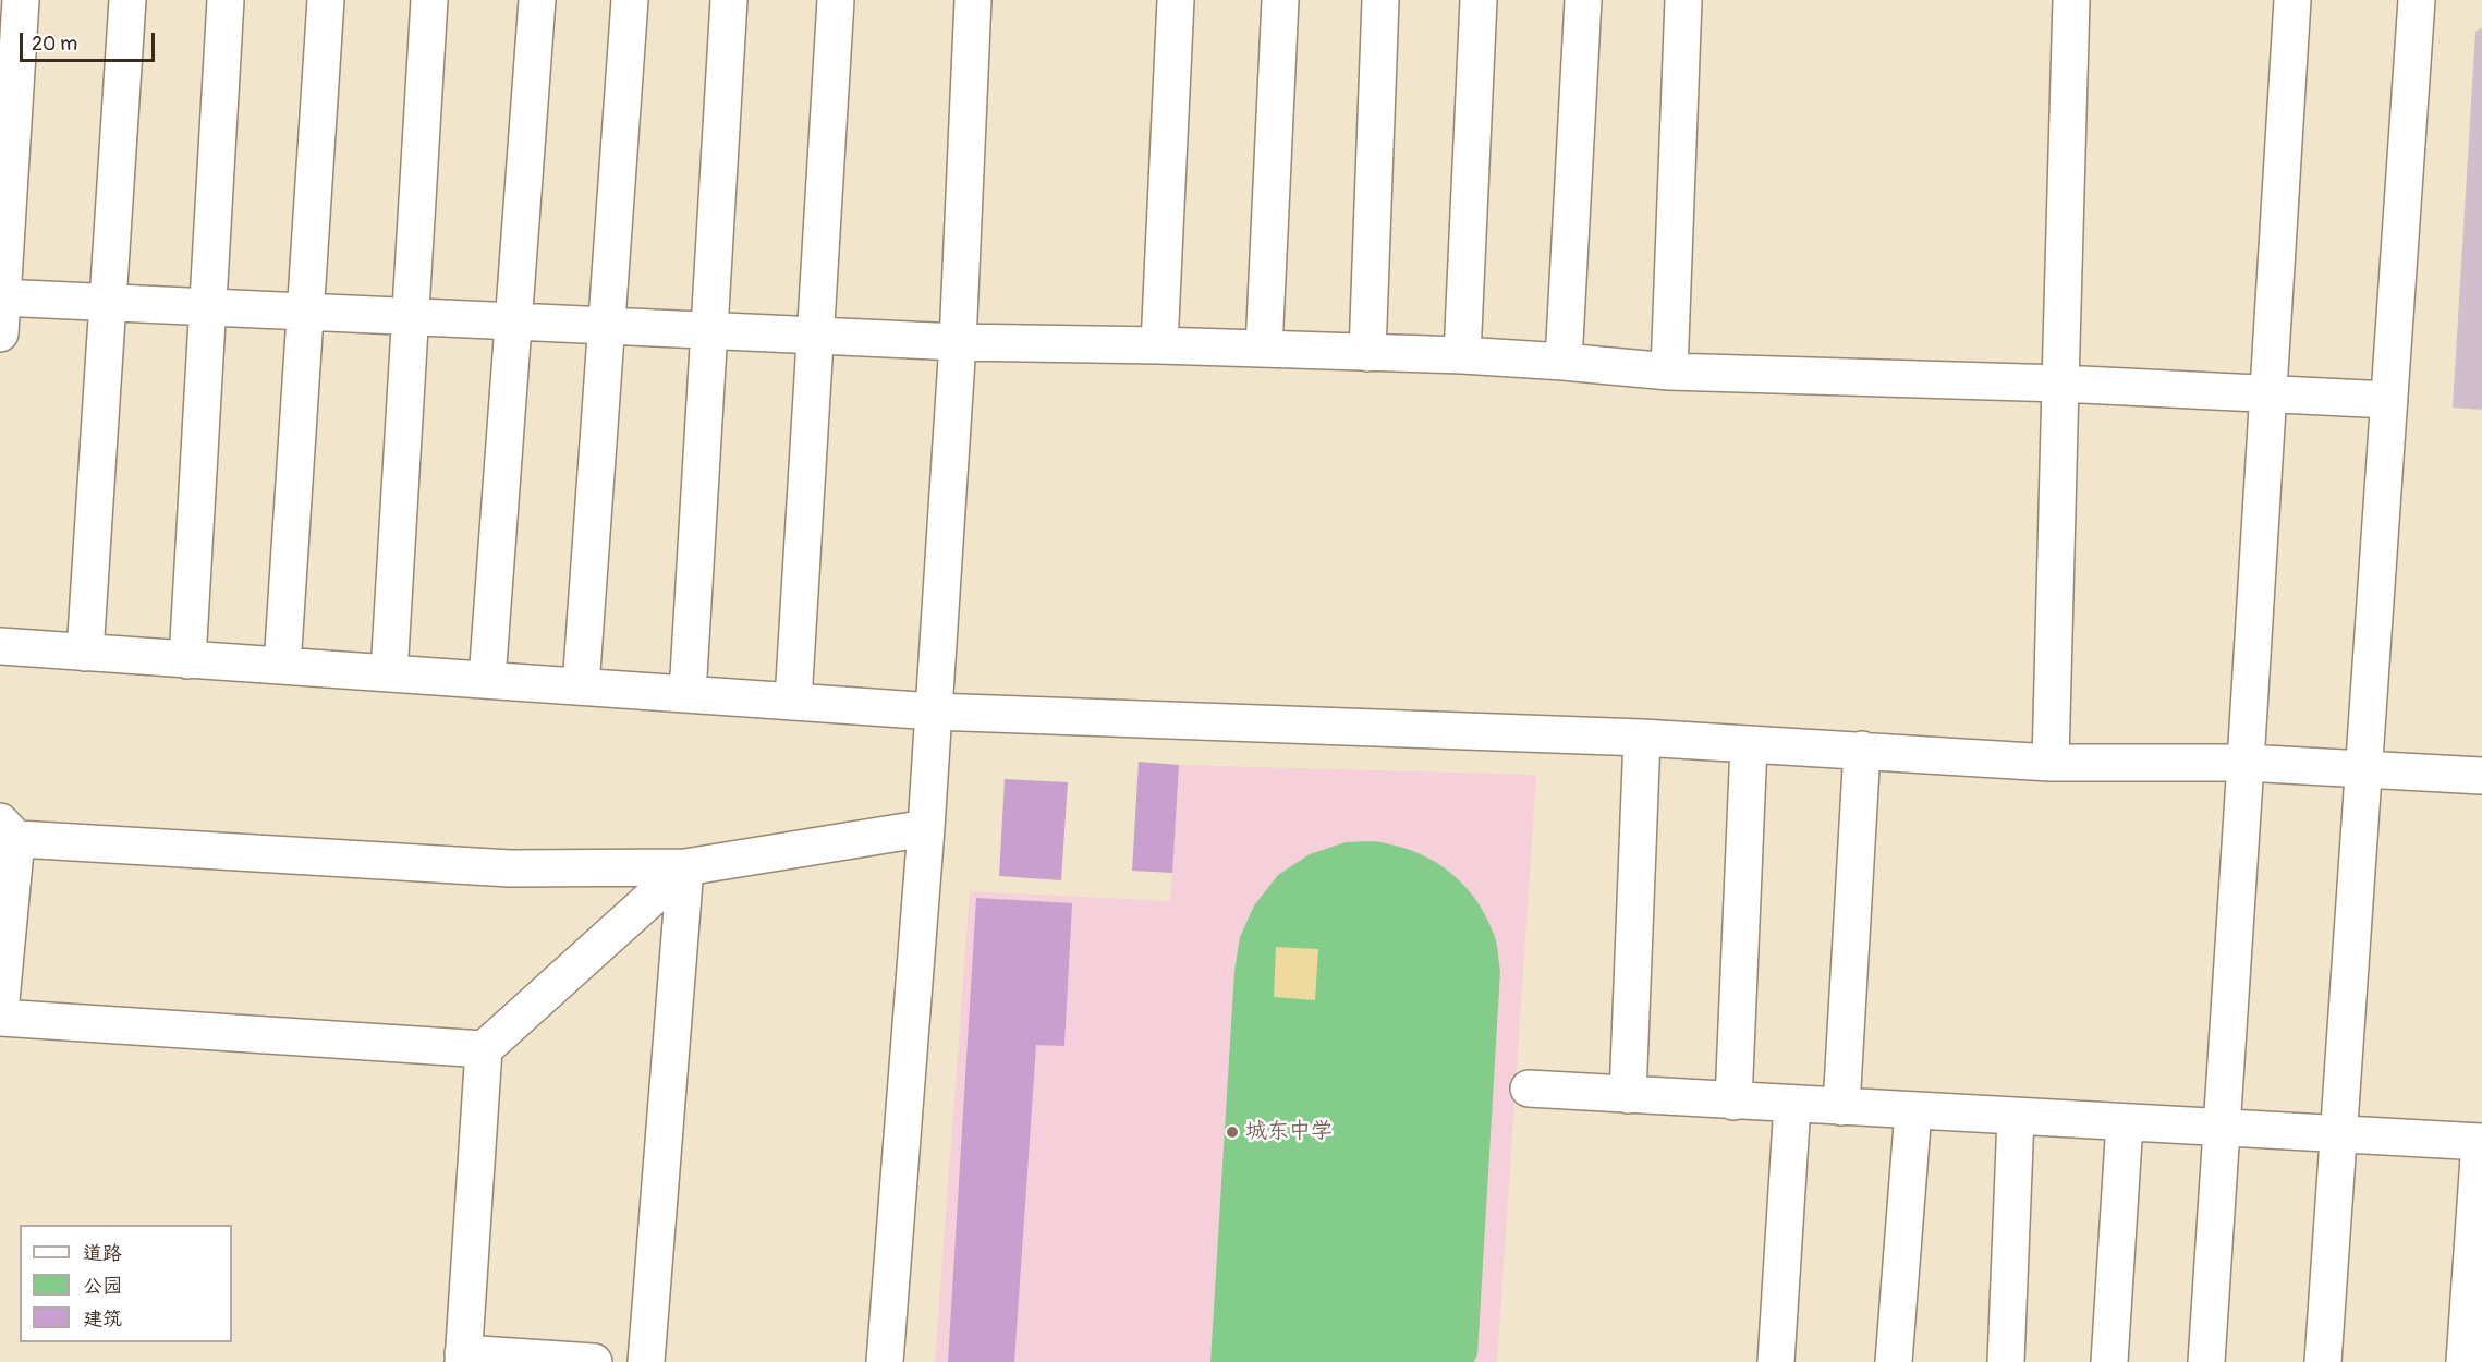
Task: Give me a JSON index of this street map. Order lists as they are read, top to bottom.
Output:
{
  "places": ["城东中学"],
  "legend": ["道路", "公园", "建筑"],
  "scale_bar": "20 m"
}
